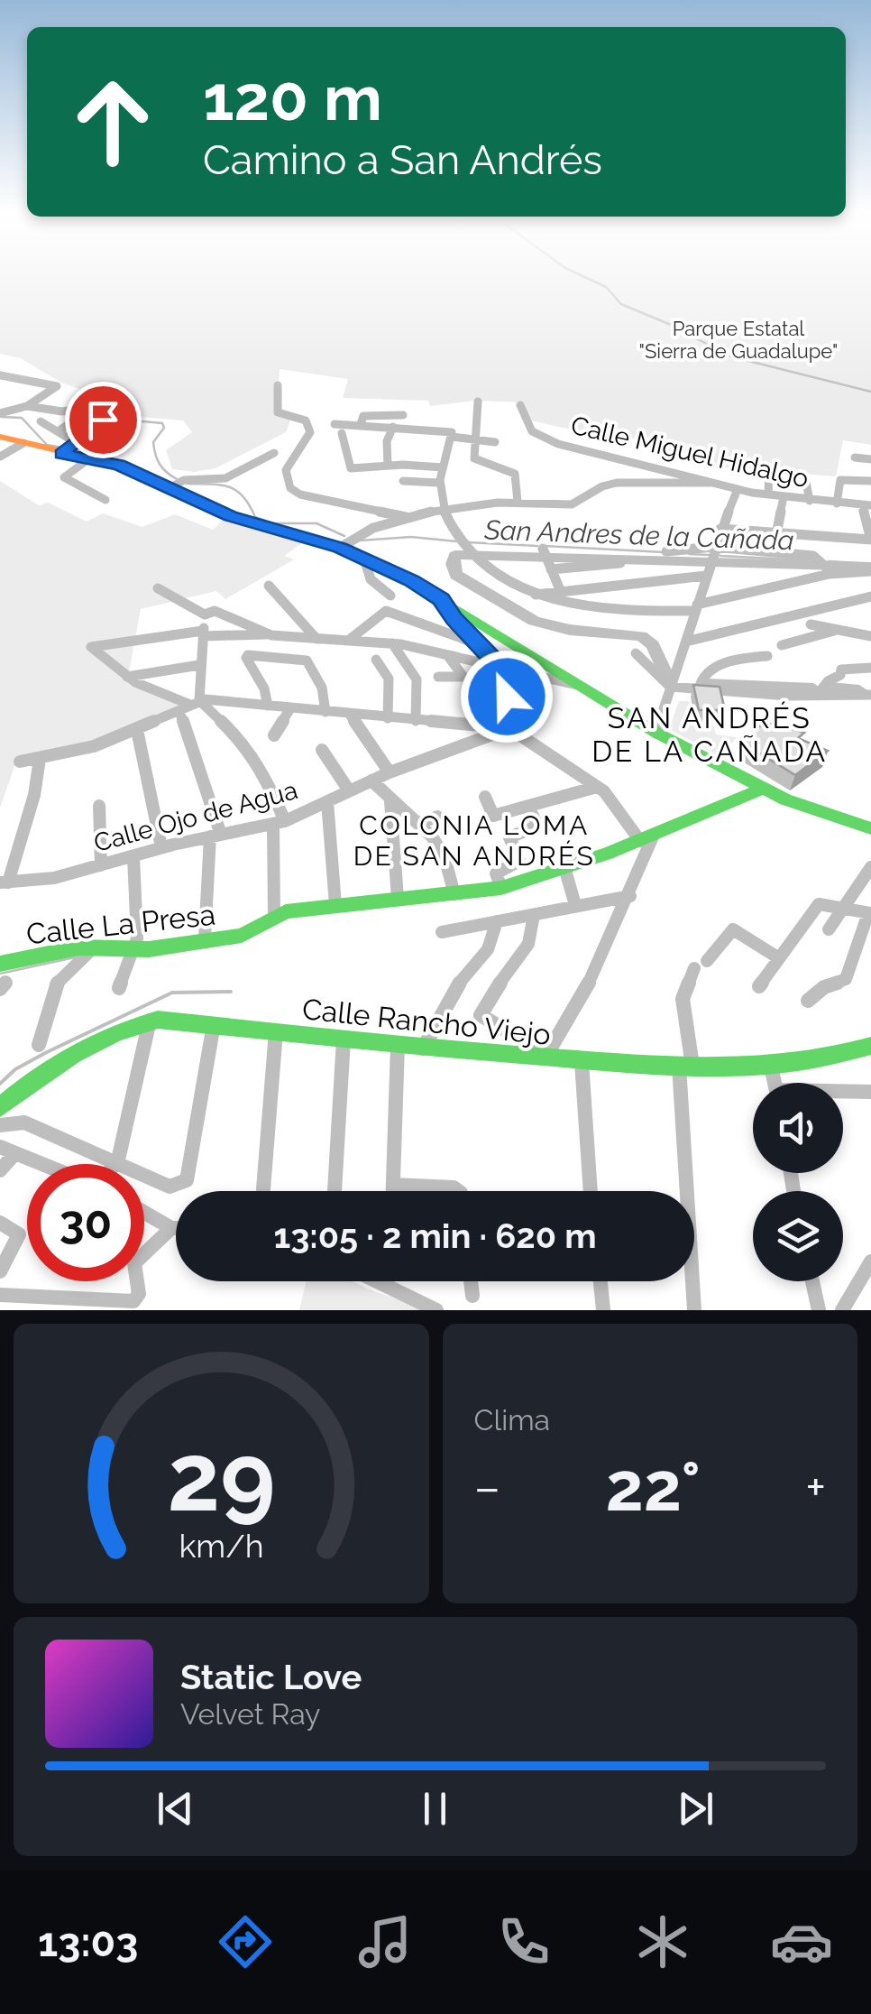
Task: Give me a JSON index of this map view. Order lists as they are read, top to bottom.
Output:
{
  "streets": {
    "street": [
      "Calle Miguel Hidalgo",
      "Calle Ojo de Agua",
      "Calle La Presa",
      "Calle Rancho Viejo"
    ]
  },
  "districts": ["SAN ANDRÉS DE LA CAÑADA", "COLONIA LOMA DE SAN ANDRÉS"],
  "water": ["San Andres de la Cañada"],
  "parks": ["Parque Estatal \"Sierra de Guadalupe\""],
  "page": {
    "turn": ["120 m", "Camino a San Andrés"],
    "limit": "30",
    "trip": "13:05 · 2 min · 620 m",
    "tile": "Clima",
    "heat": ["−", "22°", "+"],
    "song": ["Static Love", "Velvet Ray"],
    "tabs": "13:03",
    "gauge": ["29", "km/h"]
  }
}
